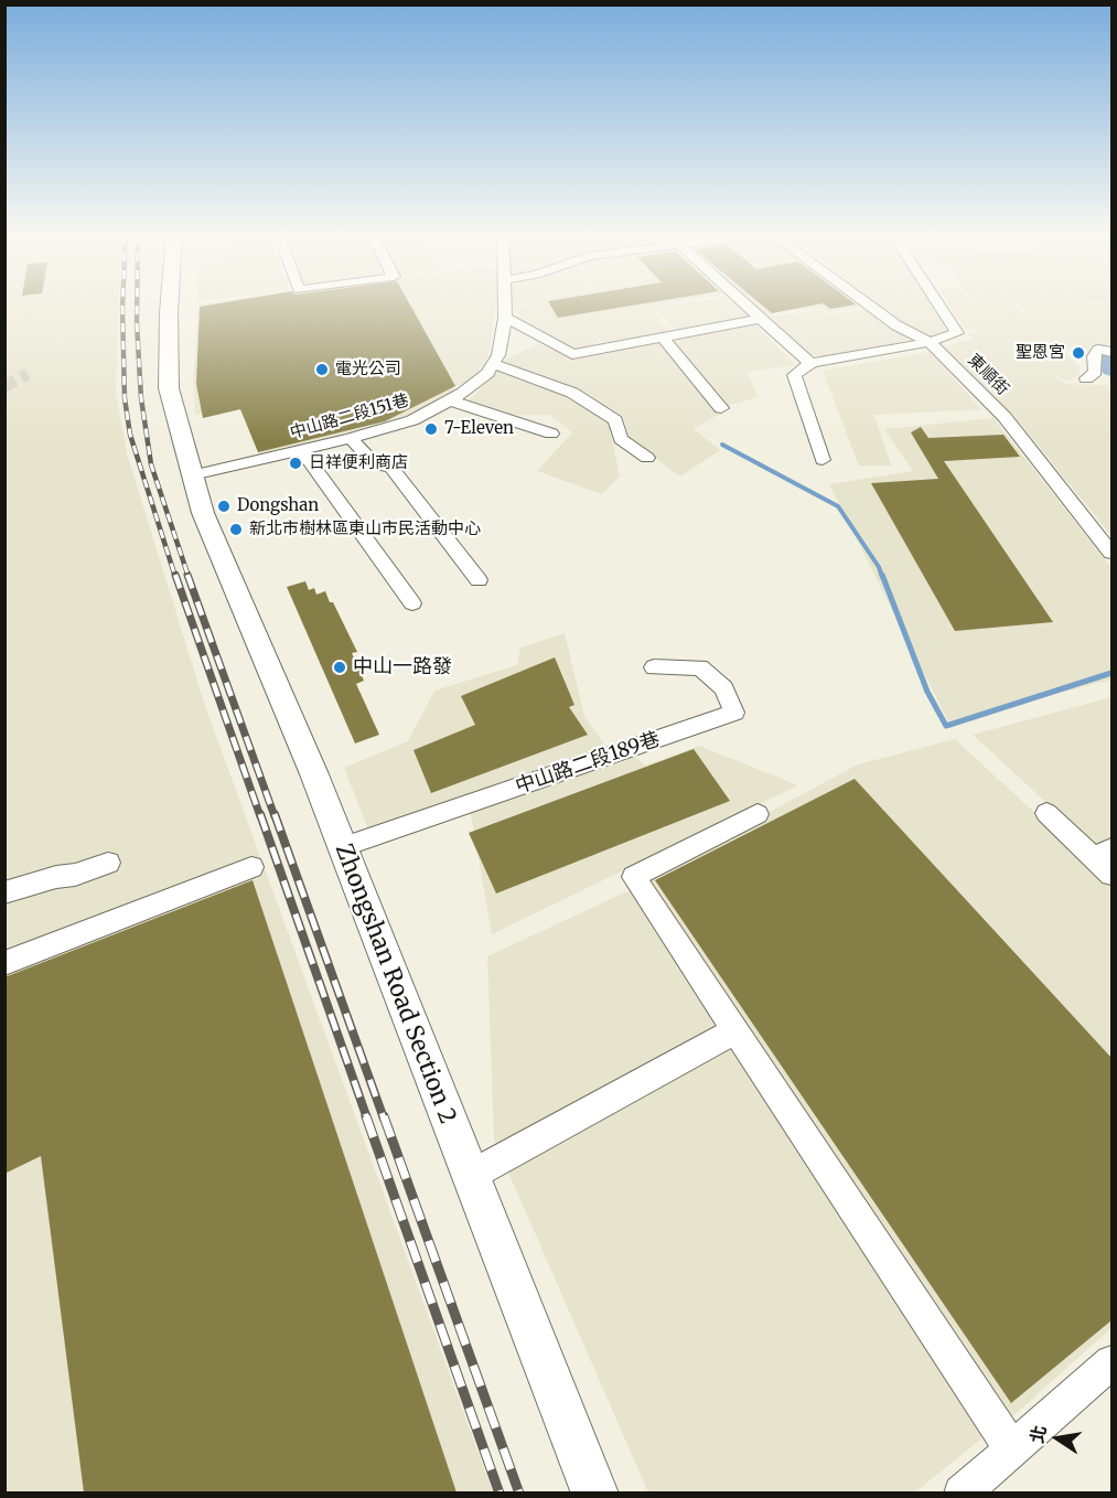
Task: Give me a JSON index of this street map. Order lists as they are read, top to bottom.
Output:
{
  "streets": {
    "main road": ["Zhongshan Road Section 2"],
    "street": ["東順街", "中山路二段151巷", "中山路二段189巷"]
  },
  "crossings": [
    ["中山路二段151巷", "Zhongshan Road Section 2"],
    ["中山路二段189巷", "Zhongshan Road Section 2"]
  ],
  "places": [
    "聖恩宮",
    "電光公司",
    "7-Eleven",
    "日祥便利商店",
    "Dongshan",
    "新北市樹林區東山市民活動中心",
    "中山一路發"
  ],
  "north": "left"
}
